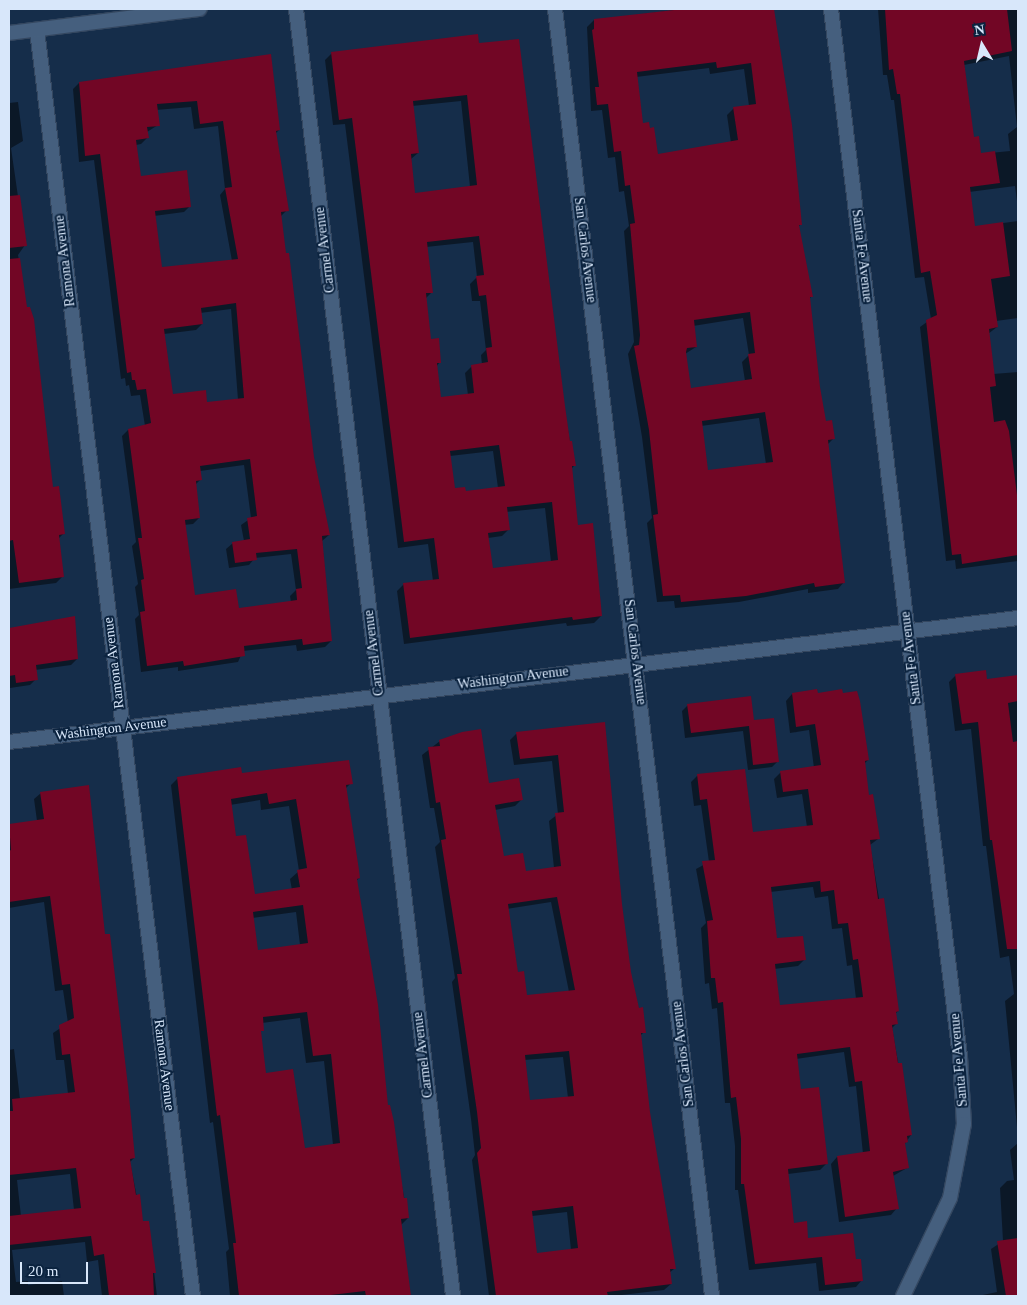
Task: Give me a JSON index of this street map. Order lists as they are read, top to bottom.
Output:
{
  "streets": {
    "street": [
      "Carmel Avenue",
      "San Carlos Avenue",
      "Santa Fe Avenue",
      "Ramona Avenue",
      "Washington Avenue"
    ]
  },
  "crossings": [
    ["Carmel Avenue", "Washington Avenue"],
    ["San Carlos Avenue", "Washington Avenue"],
    ["Santa Fe Avenue", "Washington Avenue"],
    ["Ramona Avenue", "Washington Avenue"]
  ],
  "scale_bar": "20 m",
  "north": "top"
}
